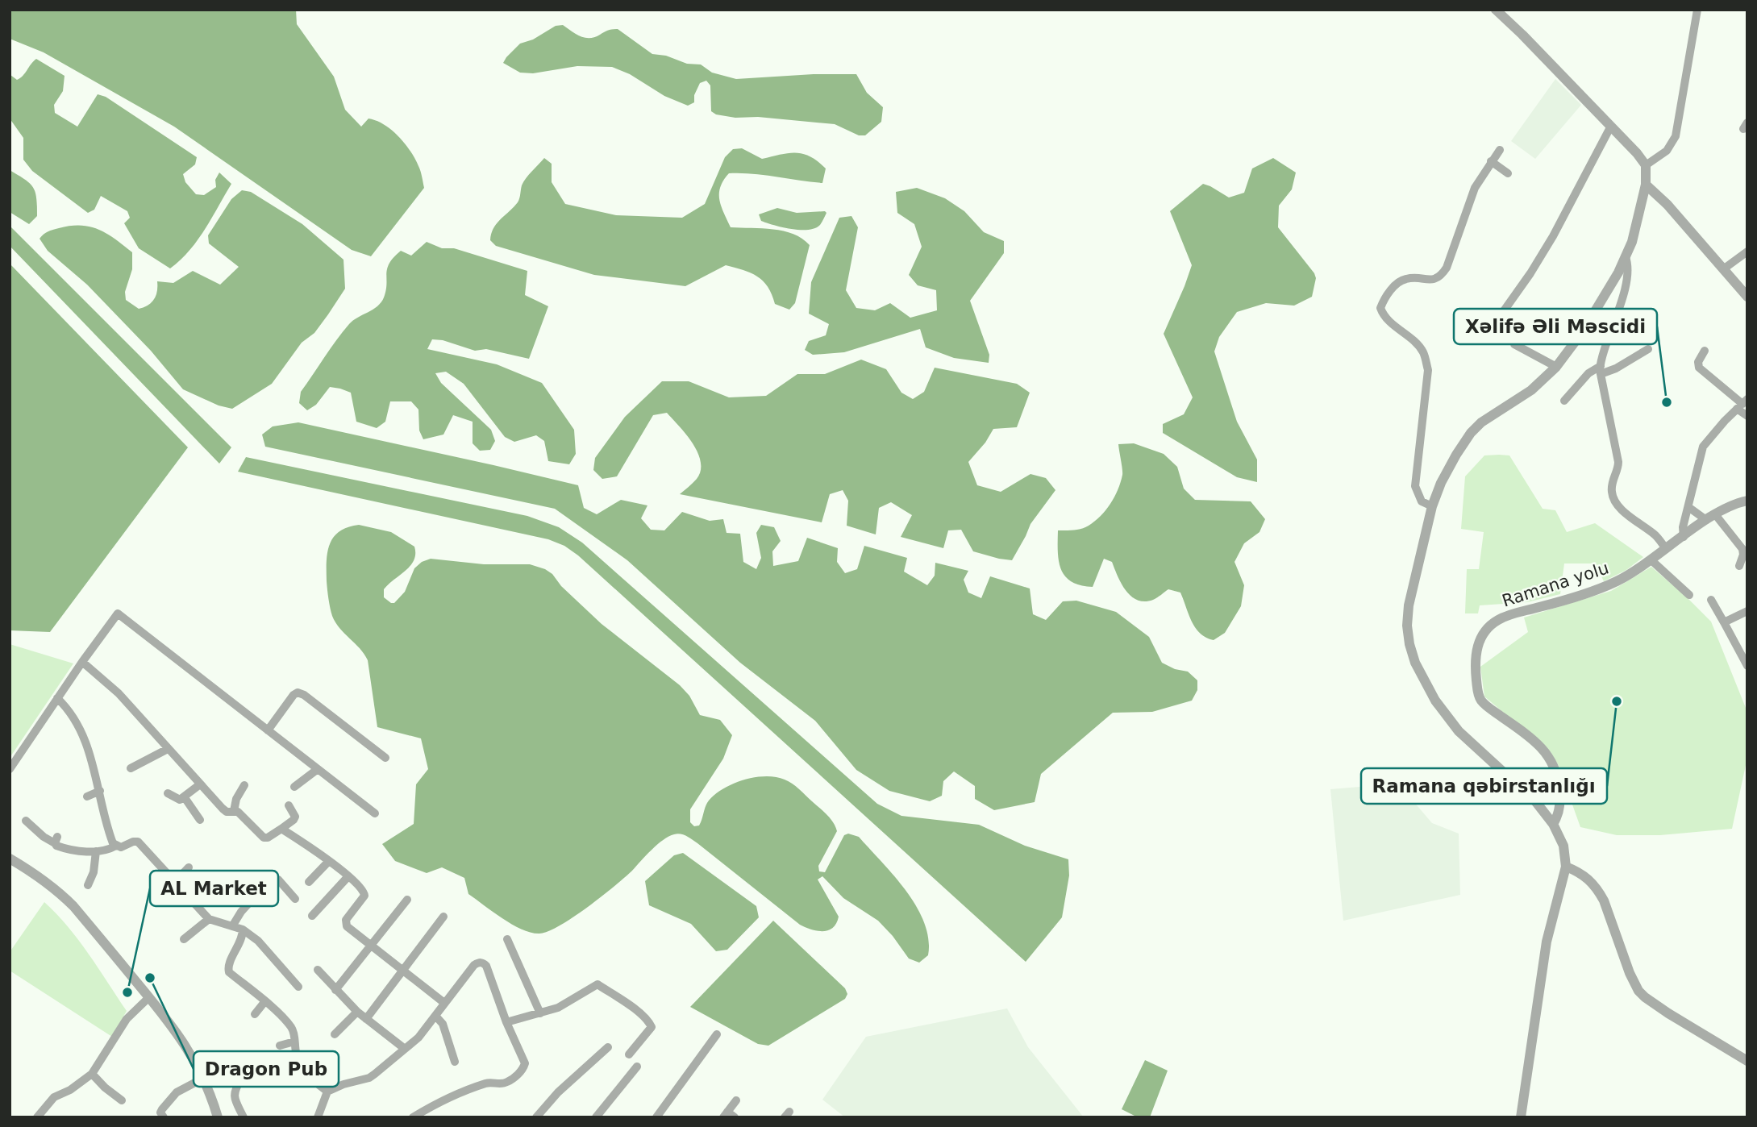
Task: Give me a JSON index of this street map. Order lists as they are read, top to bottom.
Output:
{
  "streets": {
    "street": ["Ramana yolu"]
  },
  "places": [
    "Xəlifə Əli Məscidi",
    "Ramana qəbirstanlığı",
    "Dragon Pub",
    "AL Market"
  ]
}
